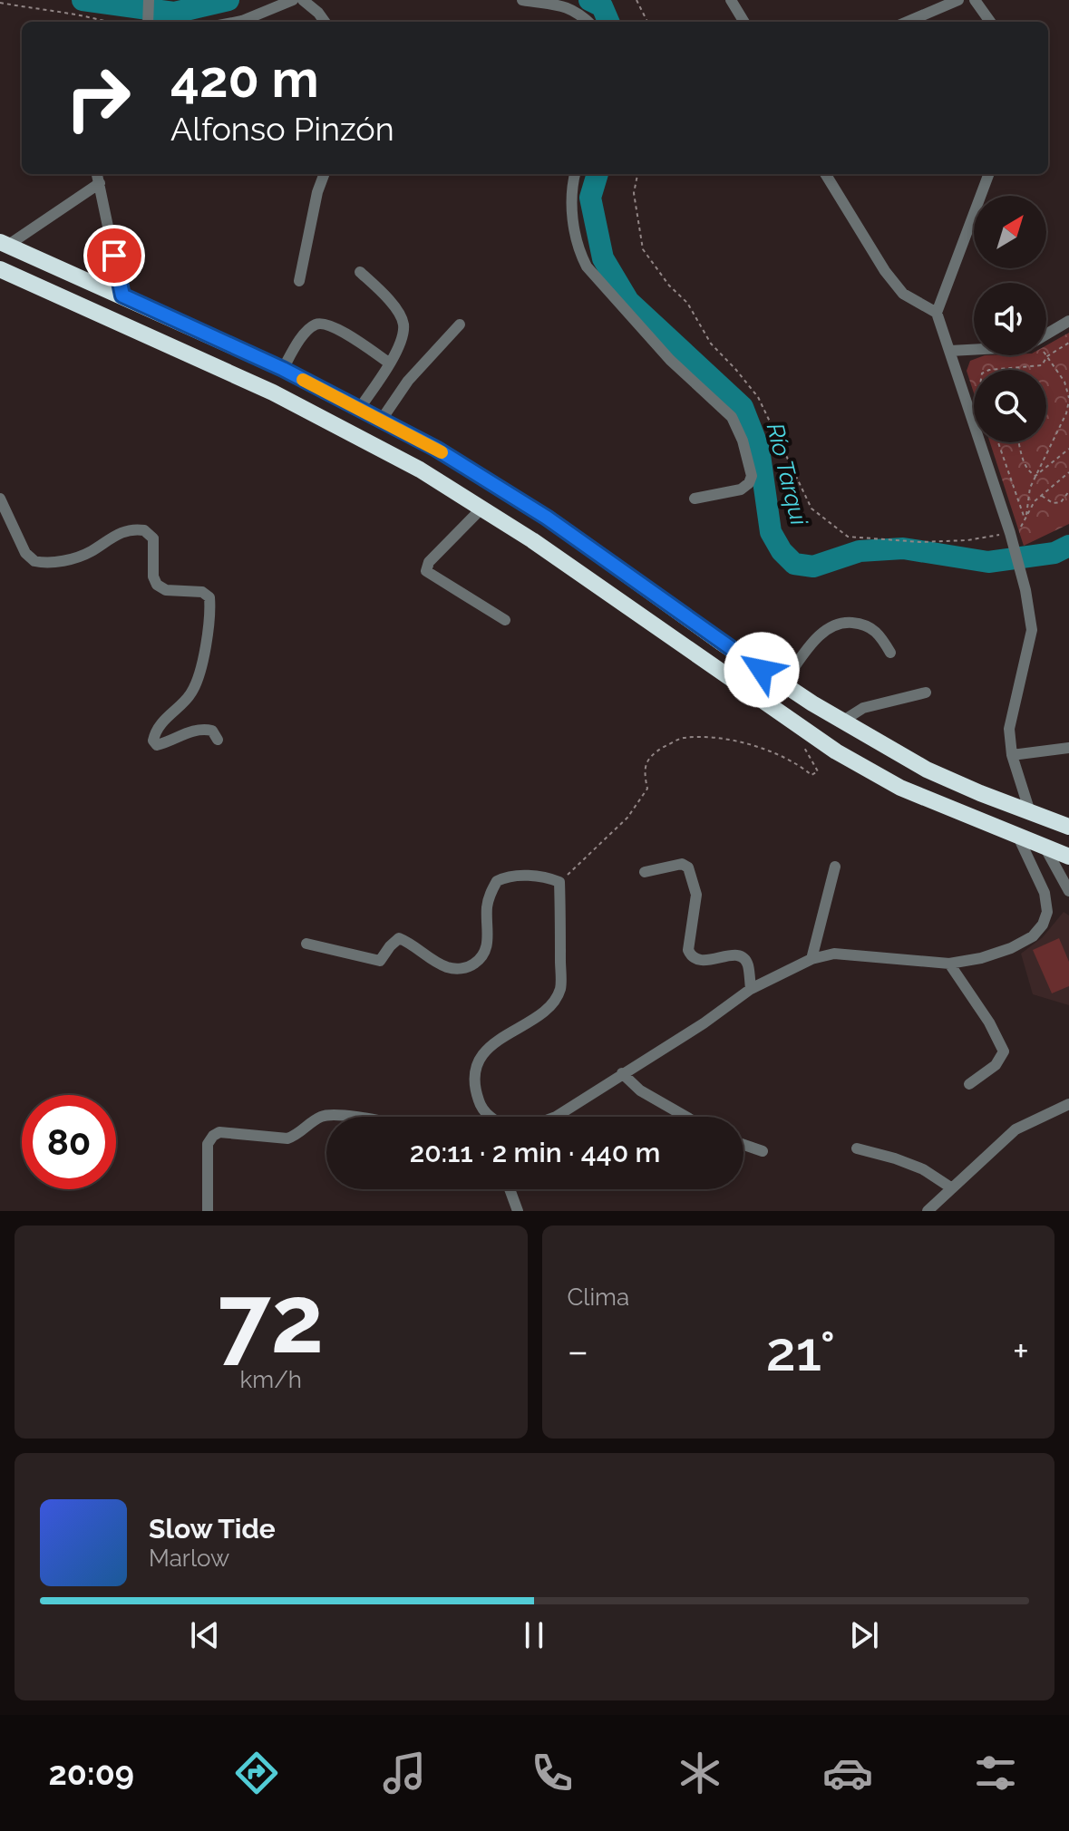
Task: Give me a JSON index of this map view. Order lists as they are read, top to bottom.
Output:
{
  "water": ["Río Tarqui"],
  "north": "top right",
  "page": {
    "turn": ["420 m", "Alfonso Pinzón"],
    "limit": "80",
    "trip": "20:11 · 2 min · 440 m",
    "tile": [
      ["72", "km/h"],
      "Clima"
    ],
    "heat": ["−", "21°", "+"],
    "song": ["Slow Tide", "Marlow"],
    "tabs": "20:09"
  }
}
